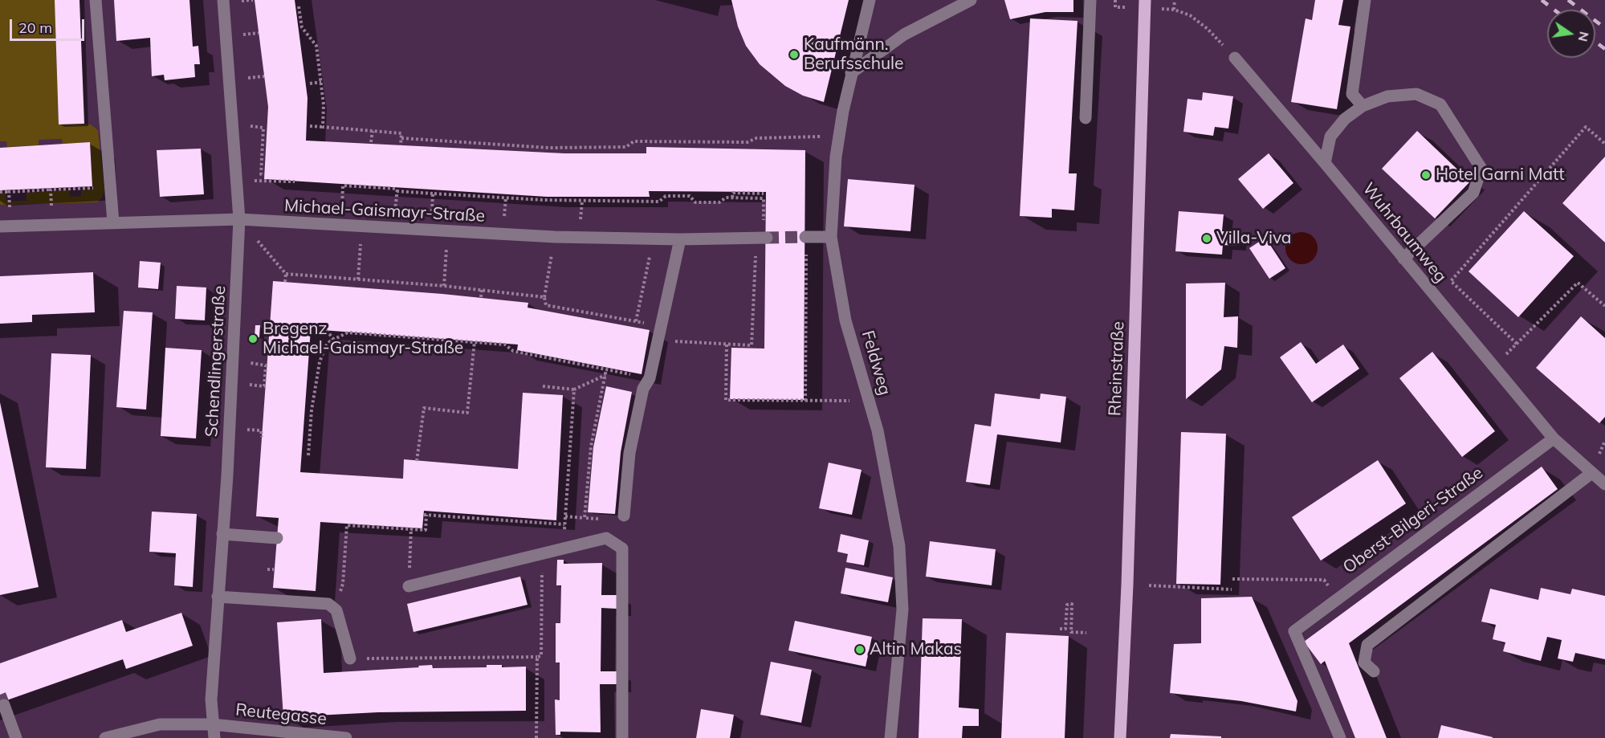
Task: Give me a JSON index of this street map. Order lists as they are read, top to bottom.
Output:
{
  "streets": {
    "main road": ["Rheinstraße"],
    "street": [
      "Michael-Gaismayr-Straße",
      "Wuhrbaumweg",
      "Schendlingerstraße",
      "Feldweg",
      "Oberst-Bilgeri-Straße",
      "Reutegasse"
    ]
  },
  "crossings": [
    ["Michael-Gaismayr-Straße", "Schendlingerstraße"],
    ["Wuhrbaumweg", "Oberst-Bilgeri-Straße"],
    ["Schendlingerstraße", "Reutegasse"]
  ],
  "places": [
    "Kaufmänn. Berufsschule",
    "Hotel Garni Matt",
    "Villa-Viva",
    "Bregenz Michael-Gaismayr-Straße",
    "Altin Makas"
  ],
  "scale_bar": "20 m",
  "north": "right"
}
